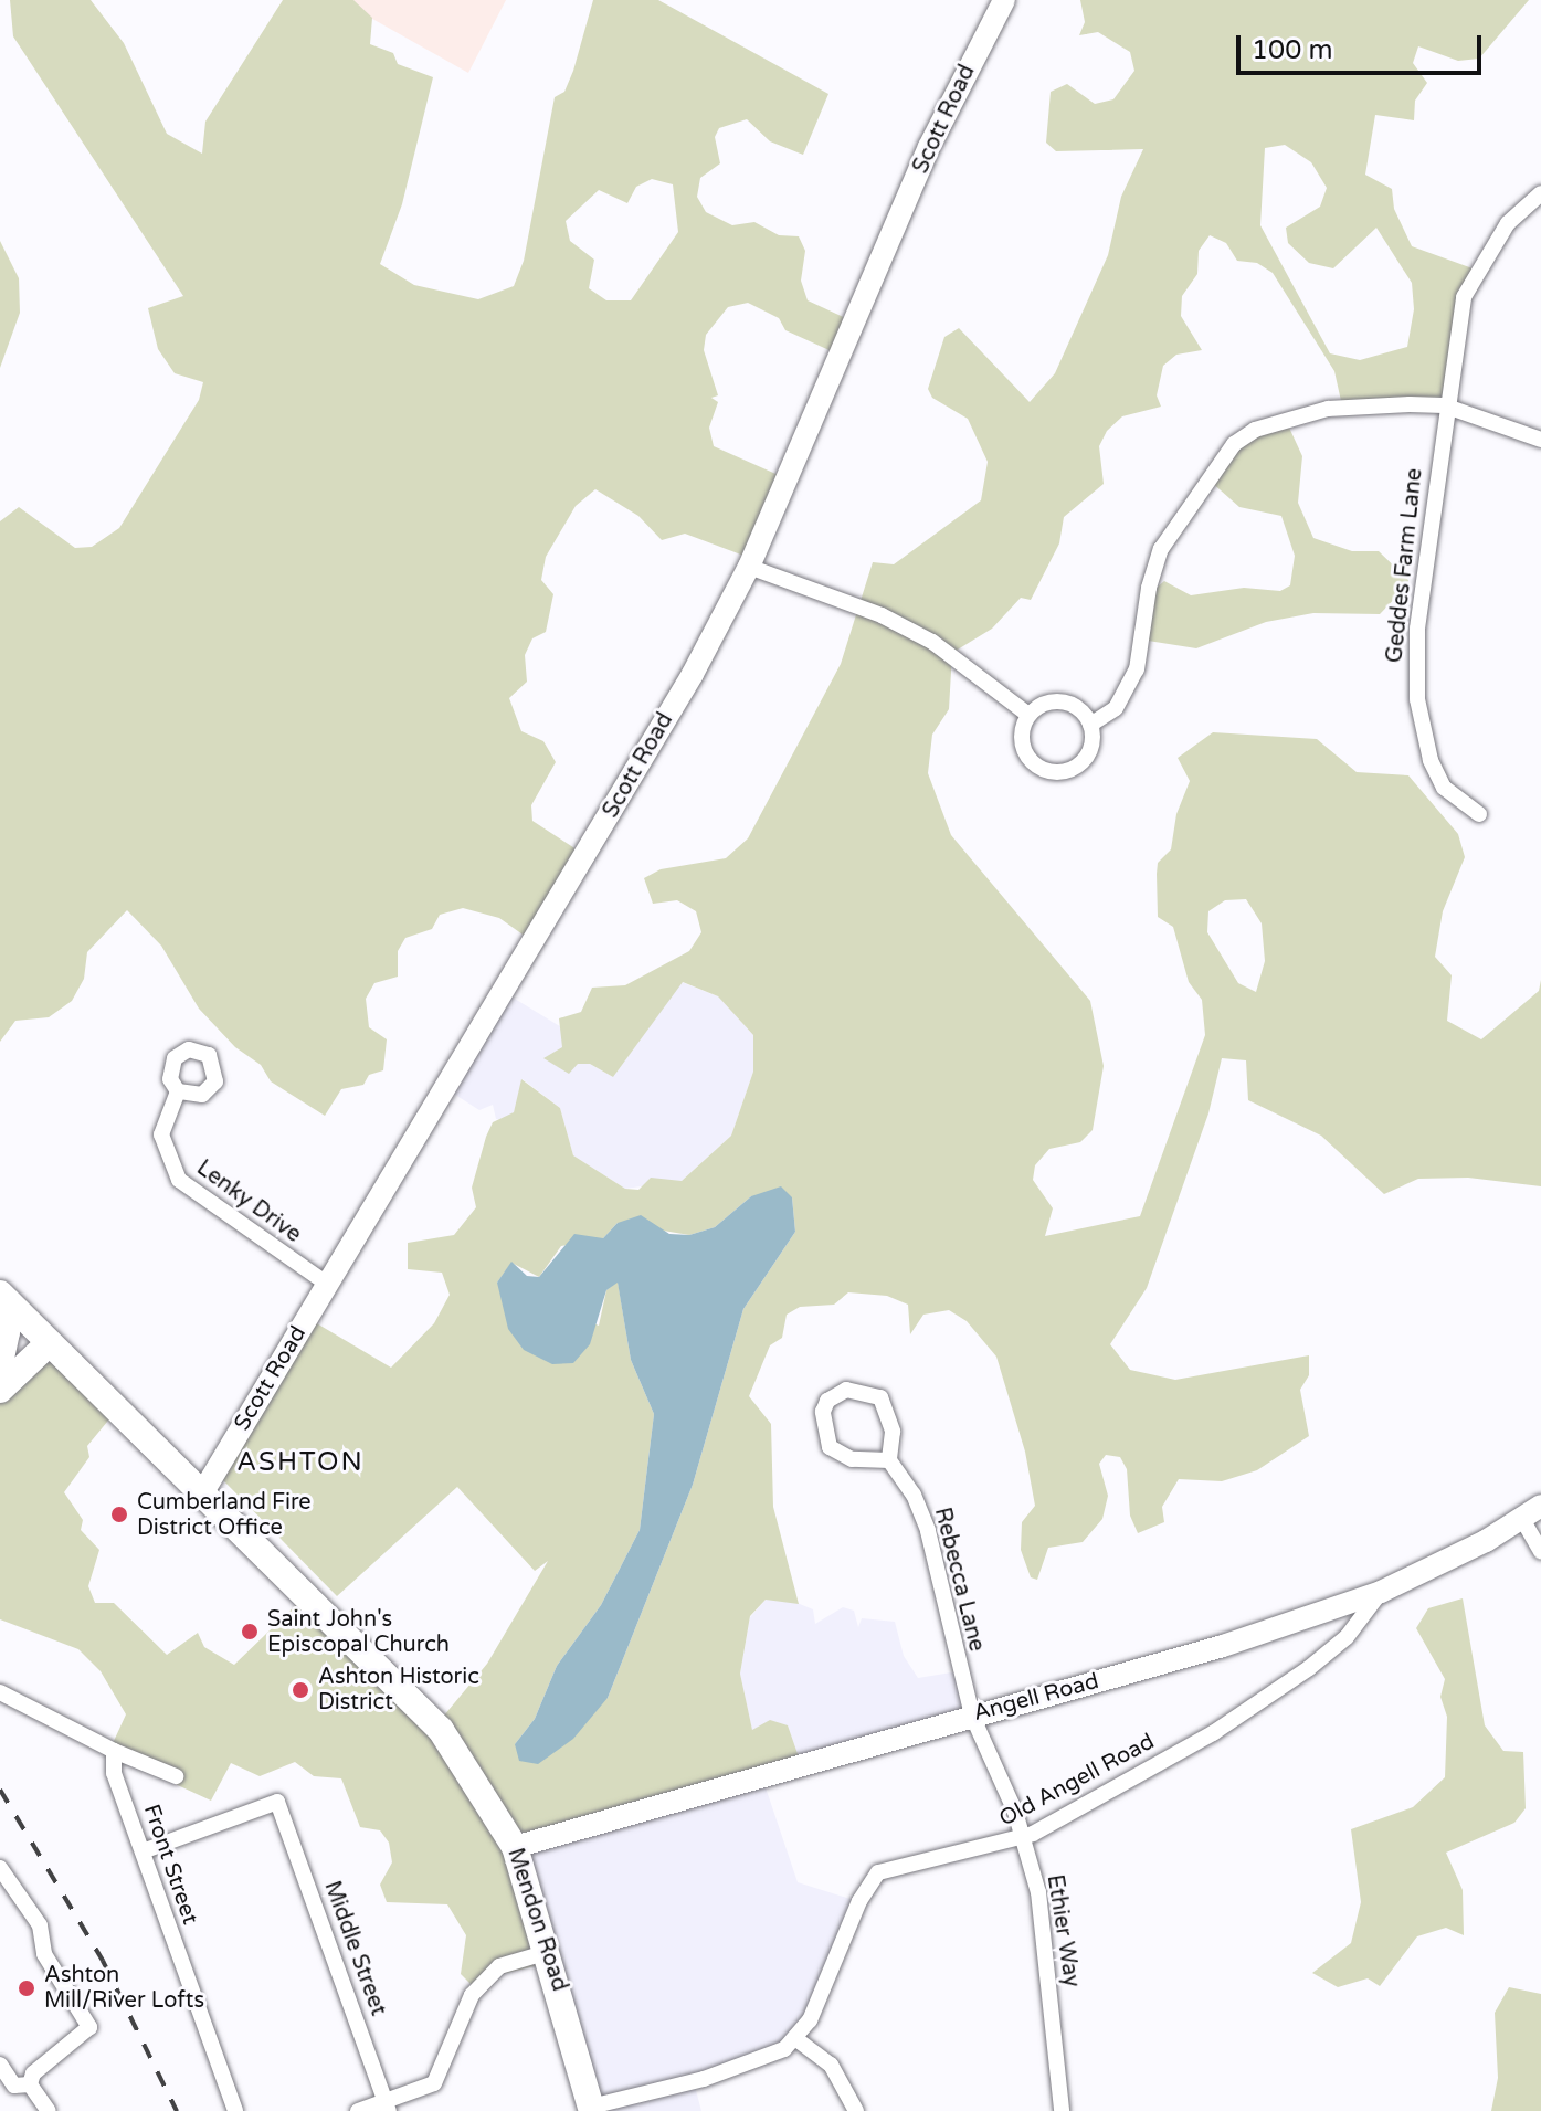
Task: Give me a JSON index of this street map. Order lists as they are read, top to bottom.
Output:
{
  "streets": {
    "main road": ["Mendon Road"],
    "street": [
      "Scott Road",
      "Geddes Farm Lane",
      "Lenky Drive",
      "Rebecca Lane",
      "Angell Road",
      "Old Angell Road",
      "Front Street",
      "Ethier Way",
      "Middle Street"
    ]
  },
  "crossings": [
    ["Scott Road", "Lenky Drive"],
    ["Scott Road", "Mendon Road"],
    ["Rebecca Lane", "Angell Road"],
    ["Rebecca Lane", "Ethier Way"],
    ["Angell Road", "Old Angell Road"],
    ["Angell Road", "Mendon Road"],
    ["Angell Road", "Ethier Way"],
    ["Old Angell Road", "Ethier Way"],
    ["Front Street", "Middle Street"]
  ],
  "districts": ["ASHTON"],
  "places": [
    "Cumberland Fire District Office",
    "Saint John's Episcopal Church",
    "Ashton Historic District",
    "Ashton Mill/River Lofts"
  ],
  "scale_bar": "100 m"
}
